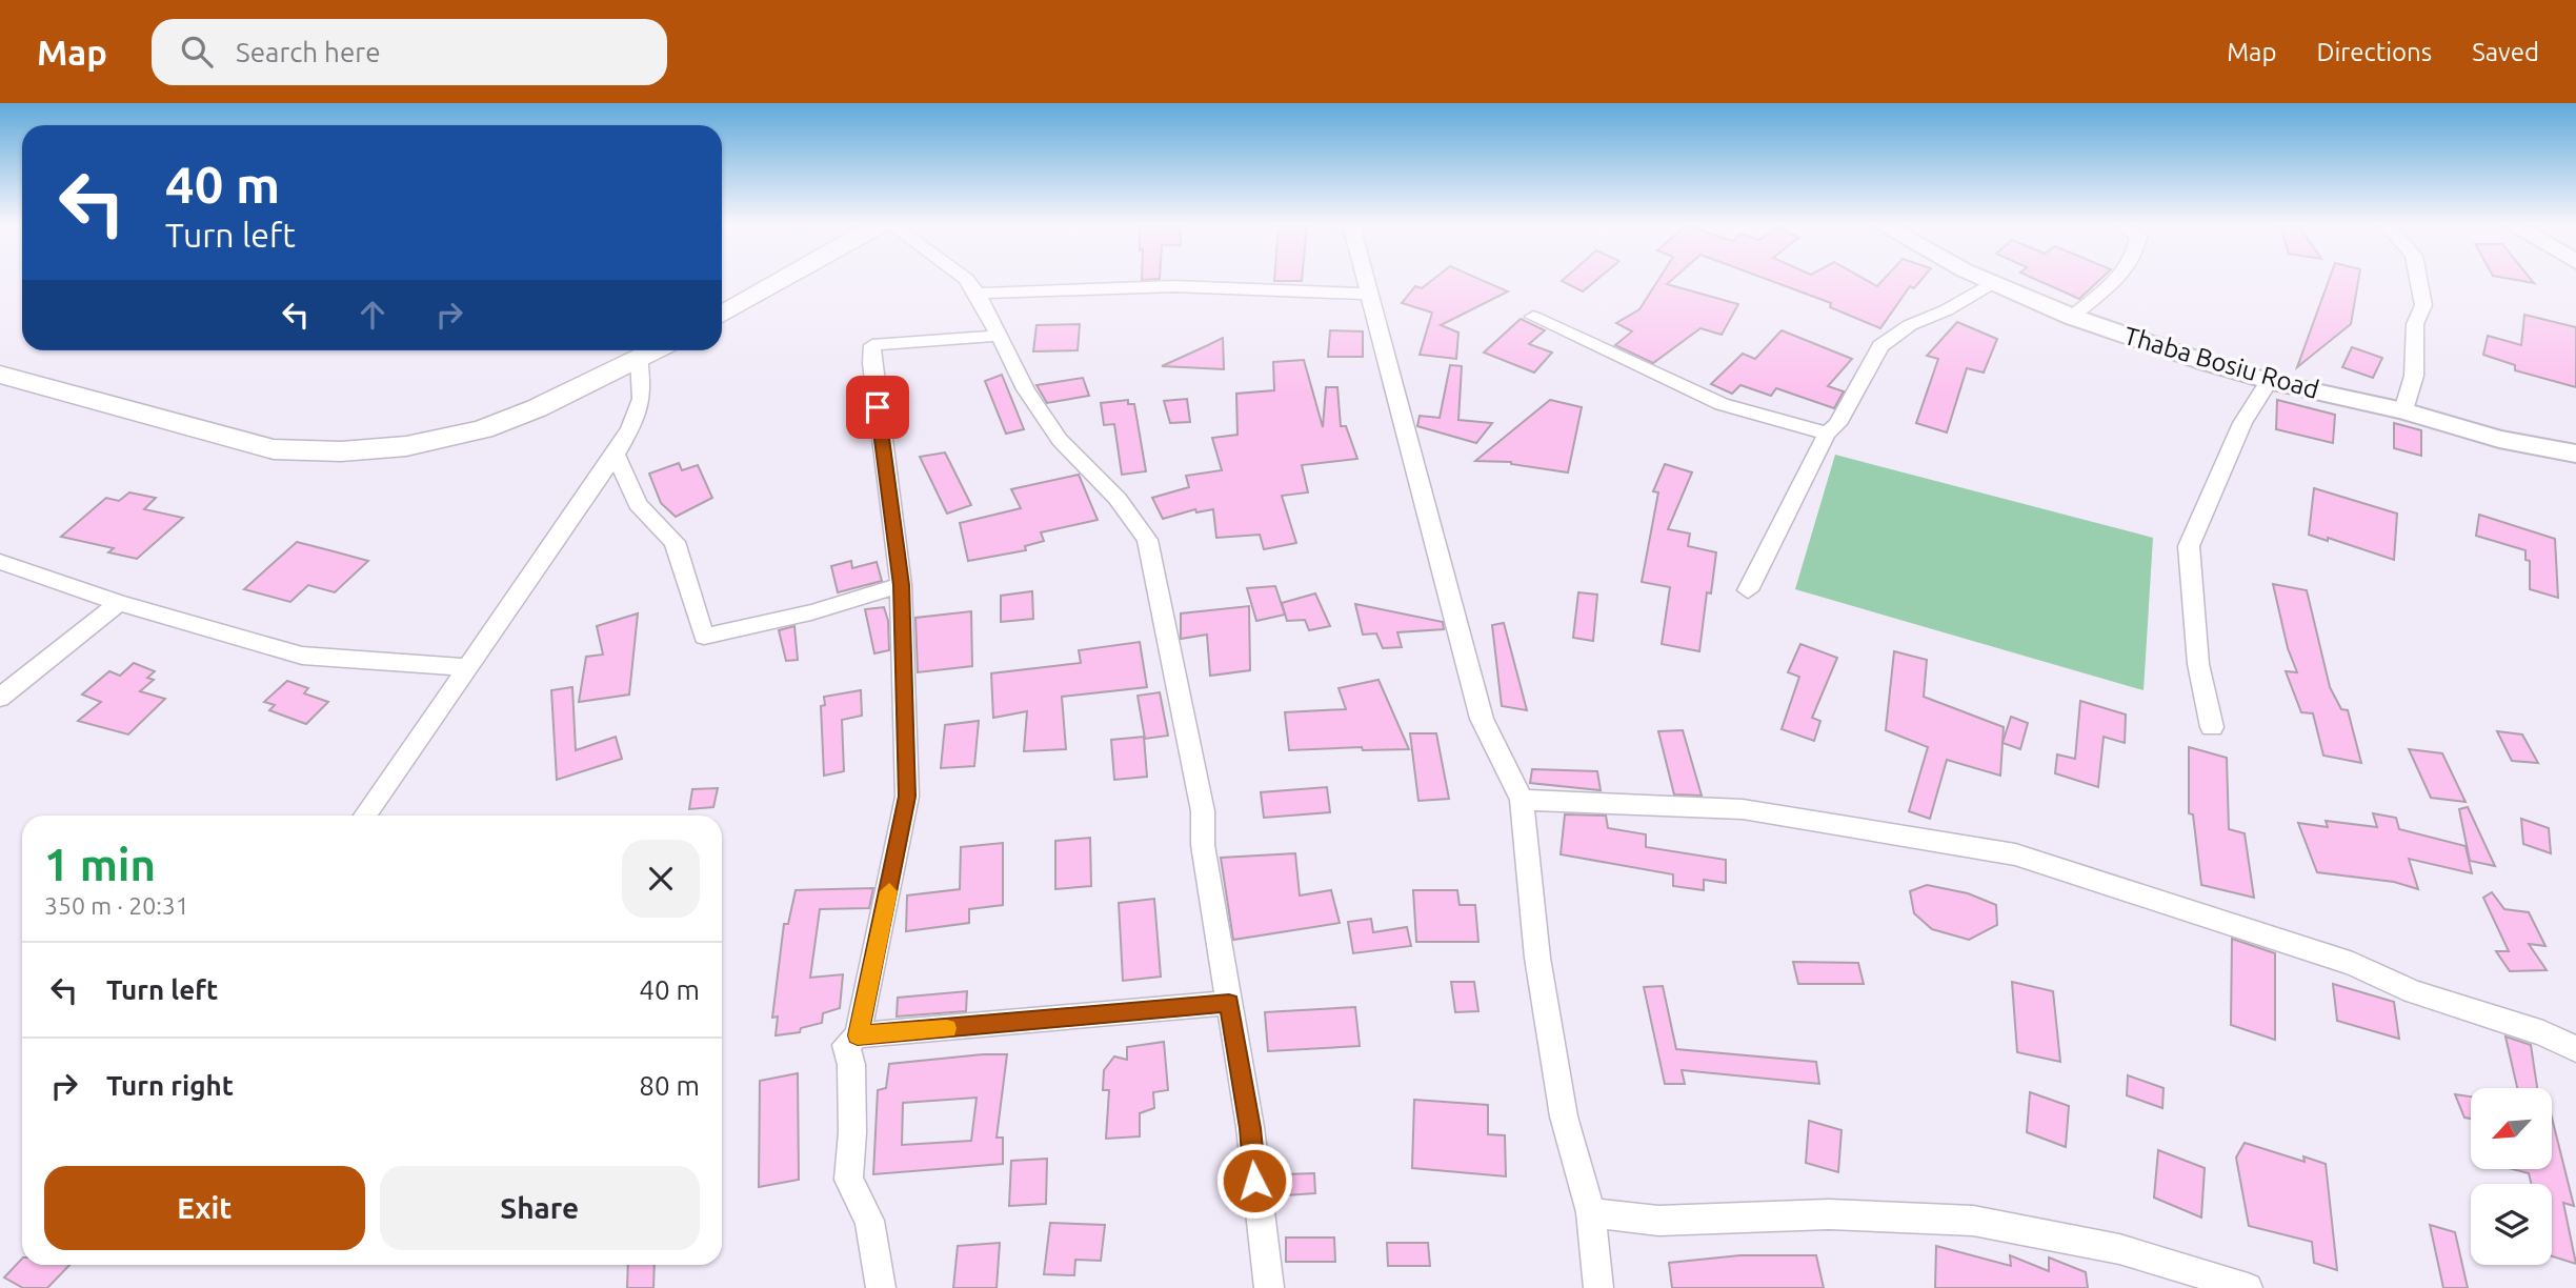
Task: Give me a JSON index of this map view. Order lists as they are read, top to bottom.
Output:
{
  "streets": {
    "street": ["Thaba Bosiu Road"]
  },
  "north": "bottom left",
  "page": {
    "header": "Map",
    "search": "Search here",
    "nav": ["Map", "Directions", "Saved"],
    "turn": ["40 m", "Turn left"],
    "heading": ["1 min", "350 m · 20:31"],
    "list": [
      {
        "name": "Turn left",
        "value": "40 m"
      },
      {
        "name": "Turn right",
        "value": "80 m"
      }
    ],
    "buttons": ["Exit", "Share"]
  }
}
